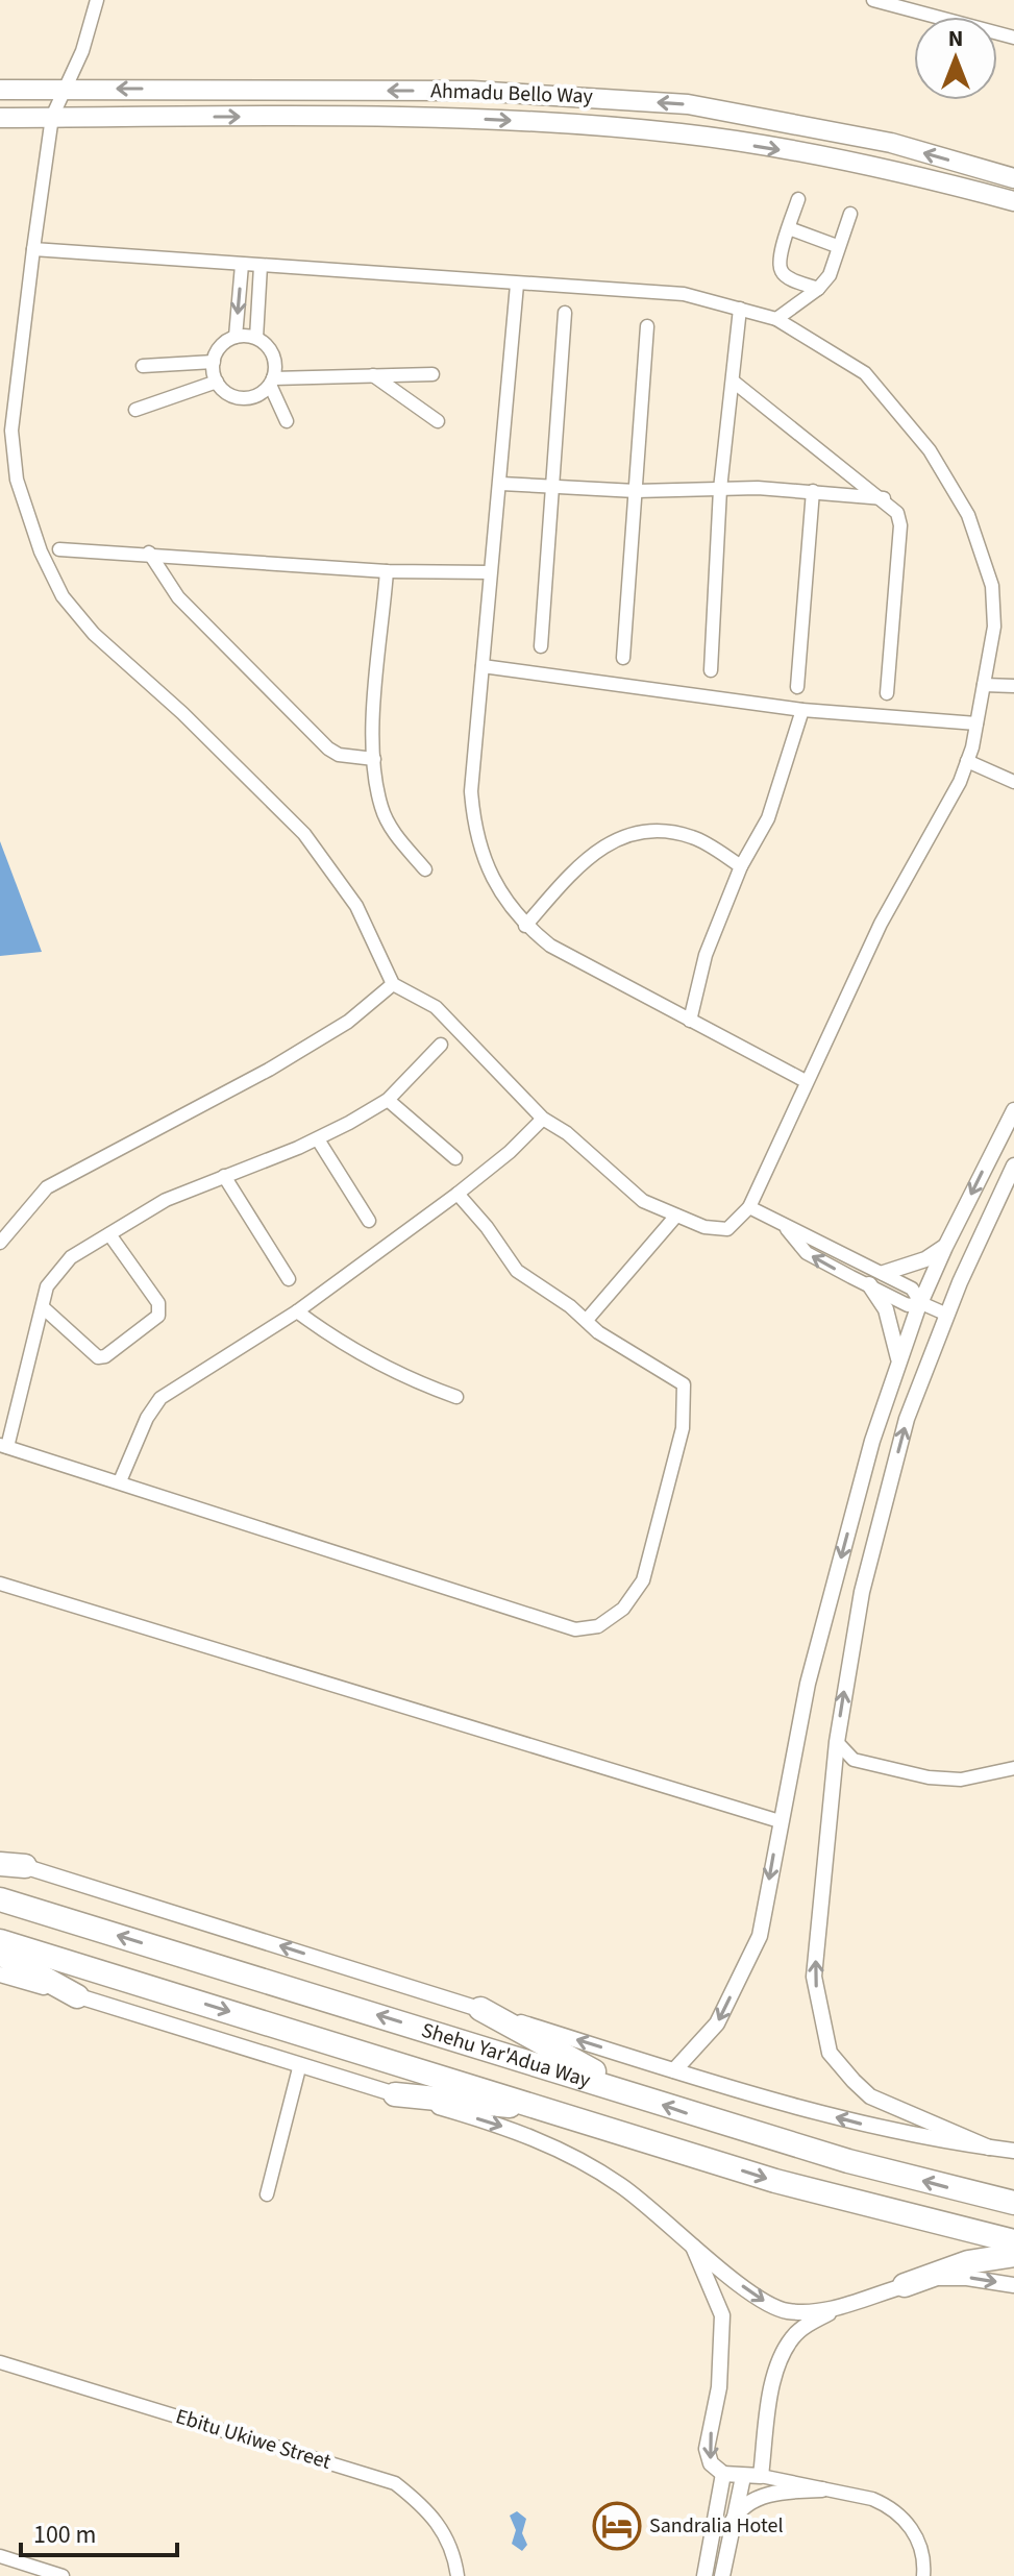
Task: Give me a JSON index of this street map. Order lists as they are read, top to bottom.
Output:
{
  "streets": {
    "highway": ["Shehu Yar'Adua Way"],
    "main road": ["Ahmadu Bello Way"],
    "street": ["Ebitu Ukiwe Street"]
  },
  "places": {
    "hotel": ["Sandralia Hotel"]
  },
  "scale_bar": "100 m",
  "north": "top"
}
